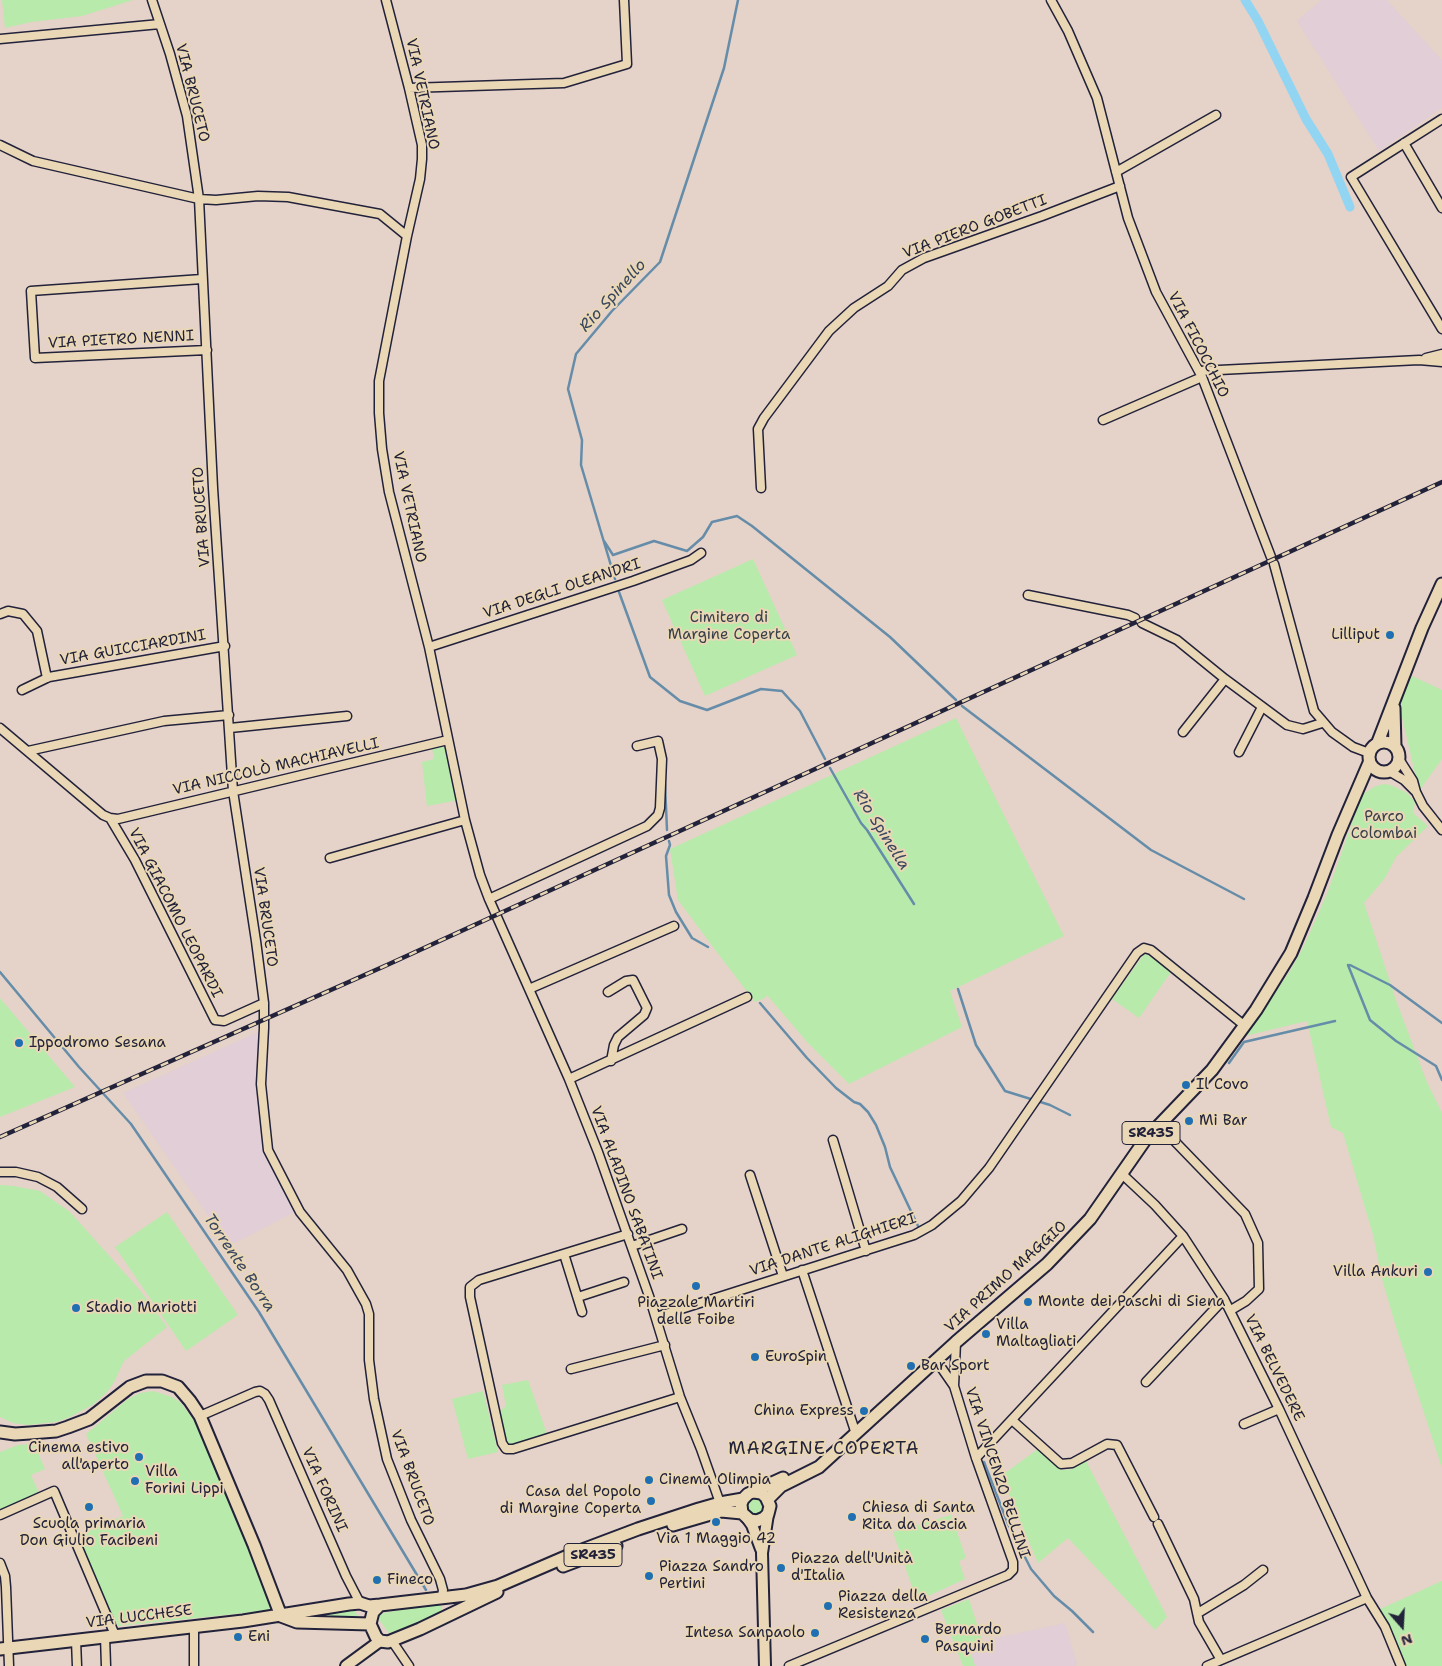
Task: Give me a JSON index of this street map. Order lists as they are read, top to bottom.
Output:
{
  "streets": {
    "main road": ["SR435", "VIA PRIMO MAGGIO", "VIA LUCCHESE"],
    "street": [
      "VIA BRUCETO",
      "VIA VETRIANO",
      "VIA PIERO GOBETTI",
      "VIA PIETRO NENNI",
      "VIA FICOCCHIO",
      "VIA DEGLI OLEANDRI",
      "VIA GUICCIARDINI",
      "VIA NICCOLÒ MACHIAVELLI",
      "VIA GIACOMO LEOPARDI",
      "VIA ALADINO SABATINI",
      "VIA DANTE ALIGHIERI",
      "VIA BELVEDERE",
      "VIA VINCENZO BELLINI",
      "VIA FORINI"
    ]
  },
  "crossings": [
    ["VIA BRUCETO", "VIA PIETRO NENNI"],
    ["VIA BRUCETO", "VIA GUICCIARDINI"],
    ["VIA BRUCETO", "VIA NICCOLÒ MACHIAVELLI"],
    ["VIA BRUCETO", "VIA GIACOMO LEOPARDI"],
    ["VIA BRUCETO", "SR435"],
    ["VIA VETRIANO", "VIA DEGLI OLEANDRI"],
    ["VIA VETRIANO", "VIA NICCOLÒ MACHIAVELLI"],
    ["VIA VETRIANO", "VIA ALADINO SABATINI"],
    ["VIA PIERO GOBETTI", "VIA FICOCCHIO"],
    ["VIA FICOCCHIO", "SR435"],
    ["VIA NICCOLÒ MACHIAVELLI", "VIA GIACOMO LEOPARDI"],
    ["SR435", "VIA ALADINO SABATINI"],
    ["SR435", "VIA PRIMO MAGGIO"],
    ["VIA ALADINO SABATINI", "VIA DANTE ALIGHIERI"],
    ["VIA DANTE ALIGHIERI", "VIA PRIMO MAGGIO"],
    ["VIA PRIMO MAGGIO", "VIA BELVEDERE"],
    ["VIA PRIMO MAGGIO", "VIA VINCENZO BELLINI"]
  ],
  "districts": ["MARGINE COPERTA"],
  "water": ["Rio Spinello", "Rio Spinella", "Torrente Borra"],
  "parks": ["Cimitero di Margine Coperta", "Parco Colombai"],
  "places": [
    "Lilliput",
    "Ippodromo Sesana",
    "Il Covo",
    "Mi Bar",
    "Villa Ankuri",
    "Piazzale Martiri delle Foibe",
    "Monte dei Paschi di Siena",
    "Stadio Mariotti",
    "Villa Maltagliati",
    "EuroSpin",
    "Bar Sport",
    "China Express",
    "Cinema estivo all'aperto",
    "Cinema Olimpia",
    "Villa Forini Lippi",
    "Casa del Popolo di Margine Coperta",
    "Scuola primaria Don Giulio Facibeni",
    "Chiesa di Santa Rita da Cascia",
    "Via 1 Maggio 42",
    "Piazza dell'Unità d'Italia",
    "Piazza Sandro Pertini",
    "Fineco",
    "Piazza della Resistenza",
    "Intesa Sanpaolo",
    "Eni",
    "Bernardo Pasquini"
  ],
  "north": "bottom"
}
